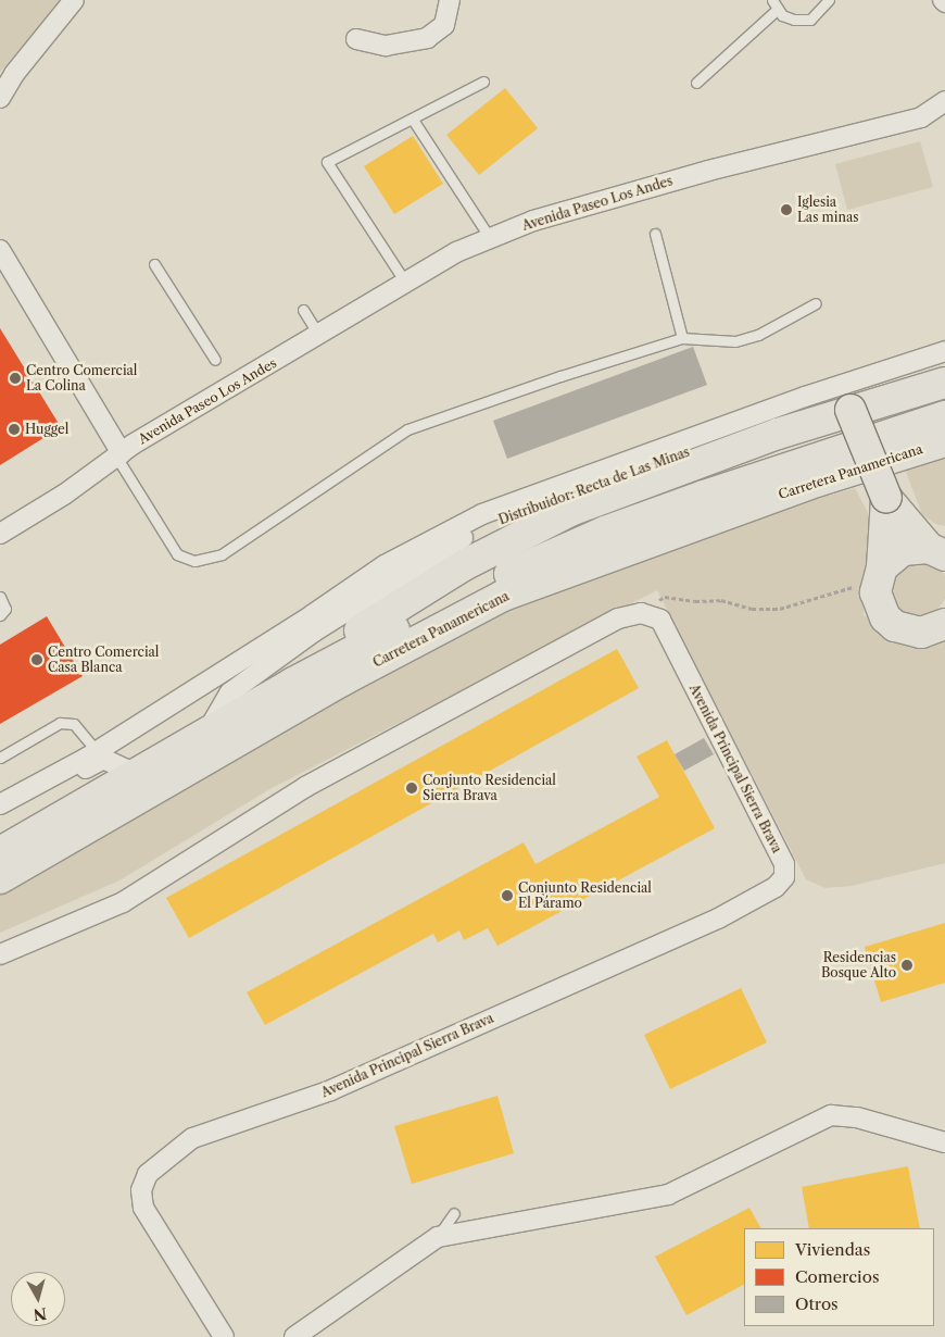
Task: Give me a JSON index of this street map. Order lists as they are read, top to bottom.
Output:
{
  "streets": {
    "main road": ["Carretera Panamericana"],
    "street": ["Avenida Paseo Los Andes", "Distribuidor: Recta de Las Minas", "Avenida Principal Sierra Brava"]
  },
  "crossings": [
    ["Carretera Panamericana", "Distribuidor: Recta de Las Minas"]
  ],
  "places": [
    "Iglesia Las minas",
    "Centro Comercial La Colina",
    "Huggel",
    "Centro Comercial Casa Blanca",
    "Conjunto Residencial Sierra Brava",
    "Conjunto Residencial El Páramo",
    "Residencias Bosque Alto"
  ],
  "legend": ["Viviendas", "Comercios", "Otros"],
  "north": "bottom"
}
